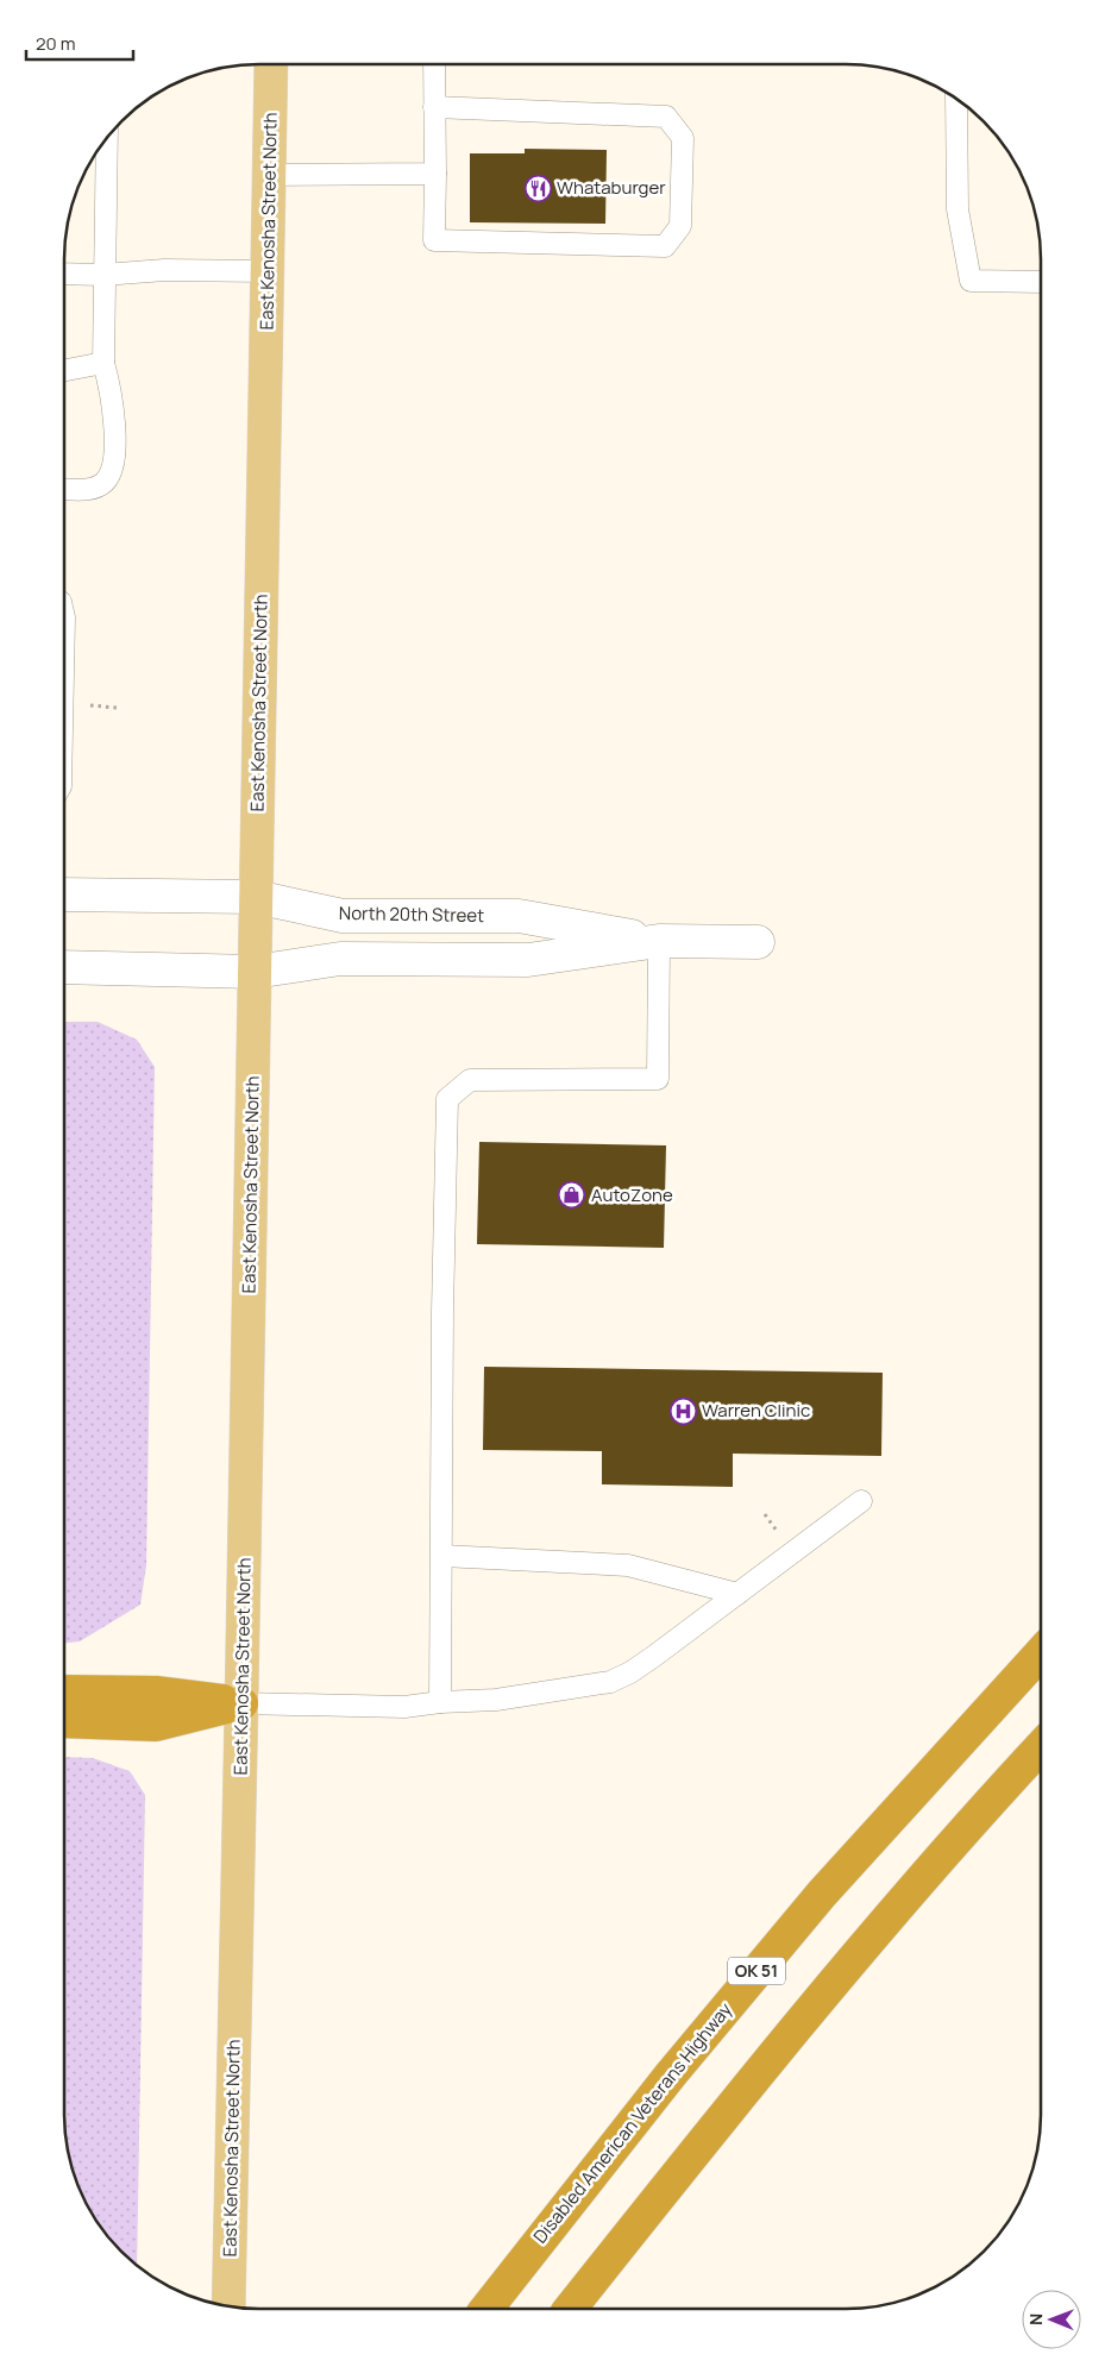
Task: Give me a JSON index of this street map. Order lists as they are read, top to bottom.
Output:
{
  "streets": {
    "highway": ["OK 51", "Disabled American Veterans Highway"],
    "main road": ["East Kenosha Street North"],
    "street": ["North 20th Street"]
  },
  "crossings": [
    ["East Kenosha Street North", "North 20th Street"]
  ],
  "places": {
    "restaurant": ["Whataburger"],
    "shop": ["AutoZone"],
    "hospital": ["Warren Clinic"]
  },
  "scale_bar": "20 m",
  "north": "left"
}
